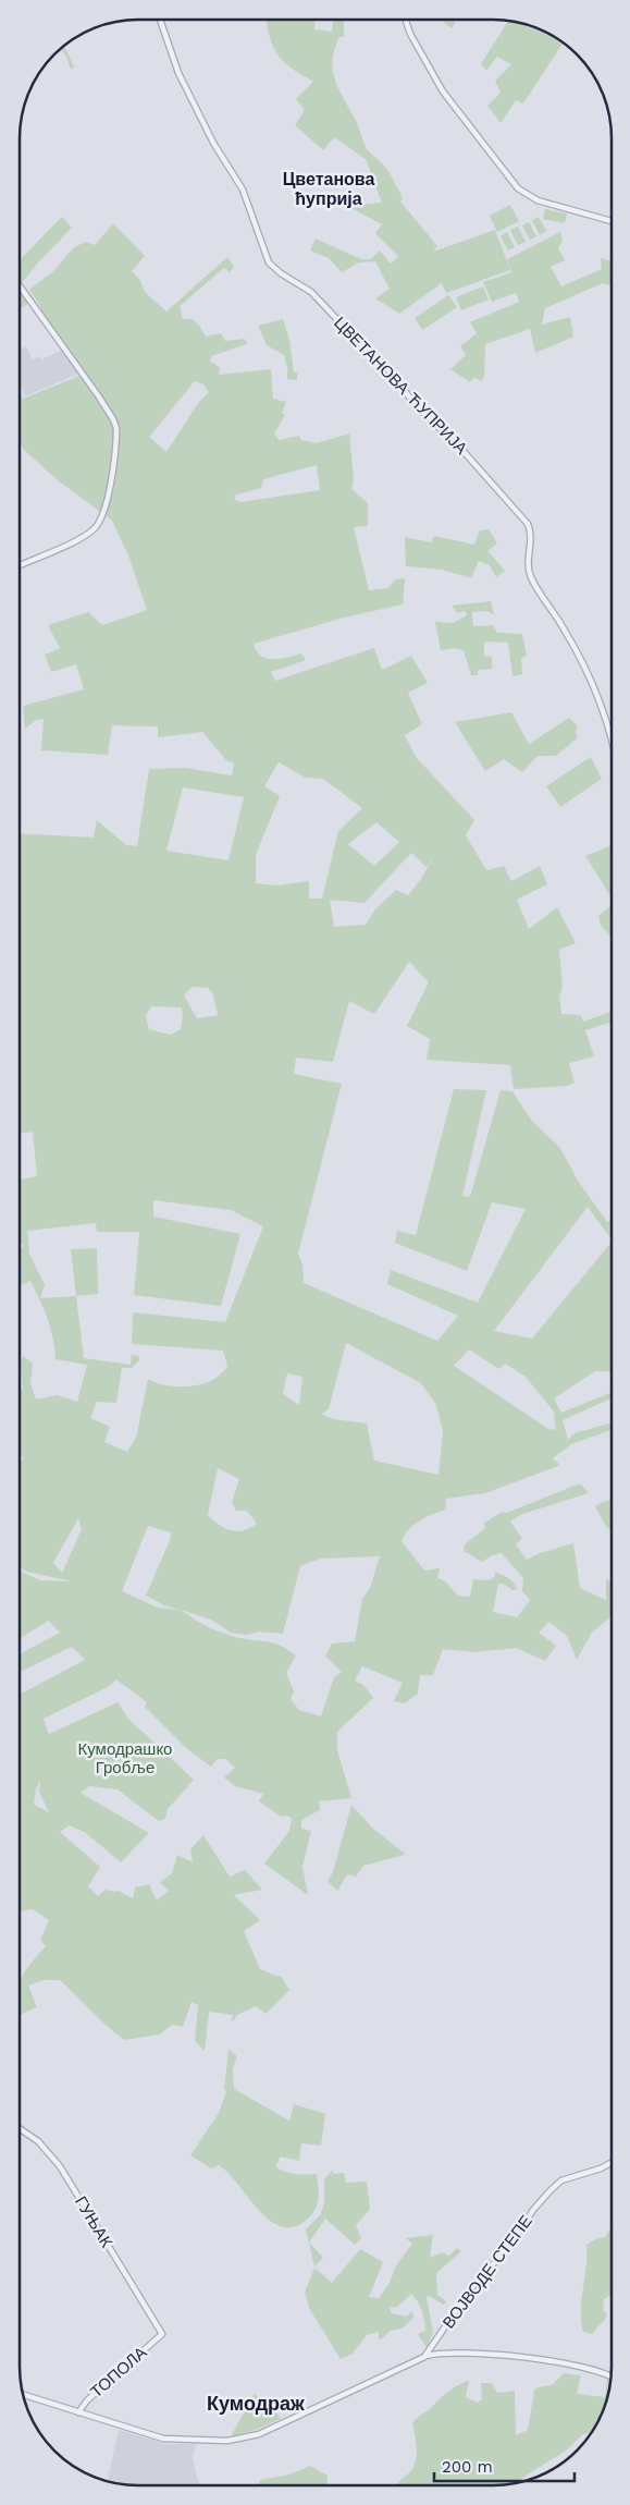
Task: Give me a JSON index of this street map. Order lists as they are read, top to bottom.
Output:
{
  "streets": {
    "street": [
      "ЦВЕТАНОВА ЋУПРИЈА",
      "ГУЊАК",
      "ВОЈВОДЕ СТЕПЕ",
      "ТОПОЛА"
    ]
  },
  "crossings": [
    ["ГУЊАК", "ТОПОЛА"],
    ["ВОЈВОДЕ СТЕПЕ", "ТОПОЛА"]
  ],
  "districts": ["Цветанова ћуприја", "Кумодраж"],
  "parks": ["Кумодрашко Гробље"],
  "scale_bar": "200 m"
}
